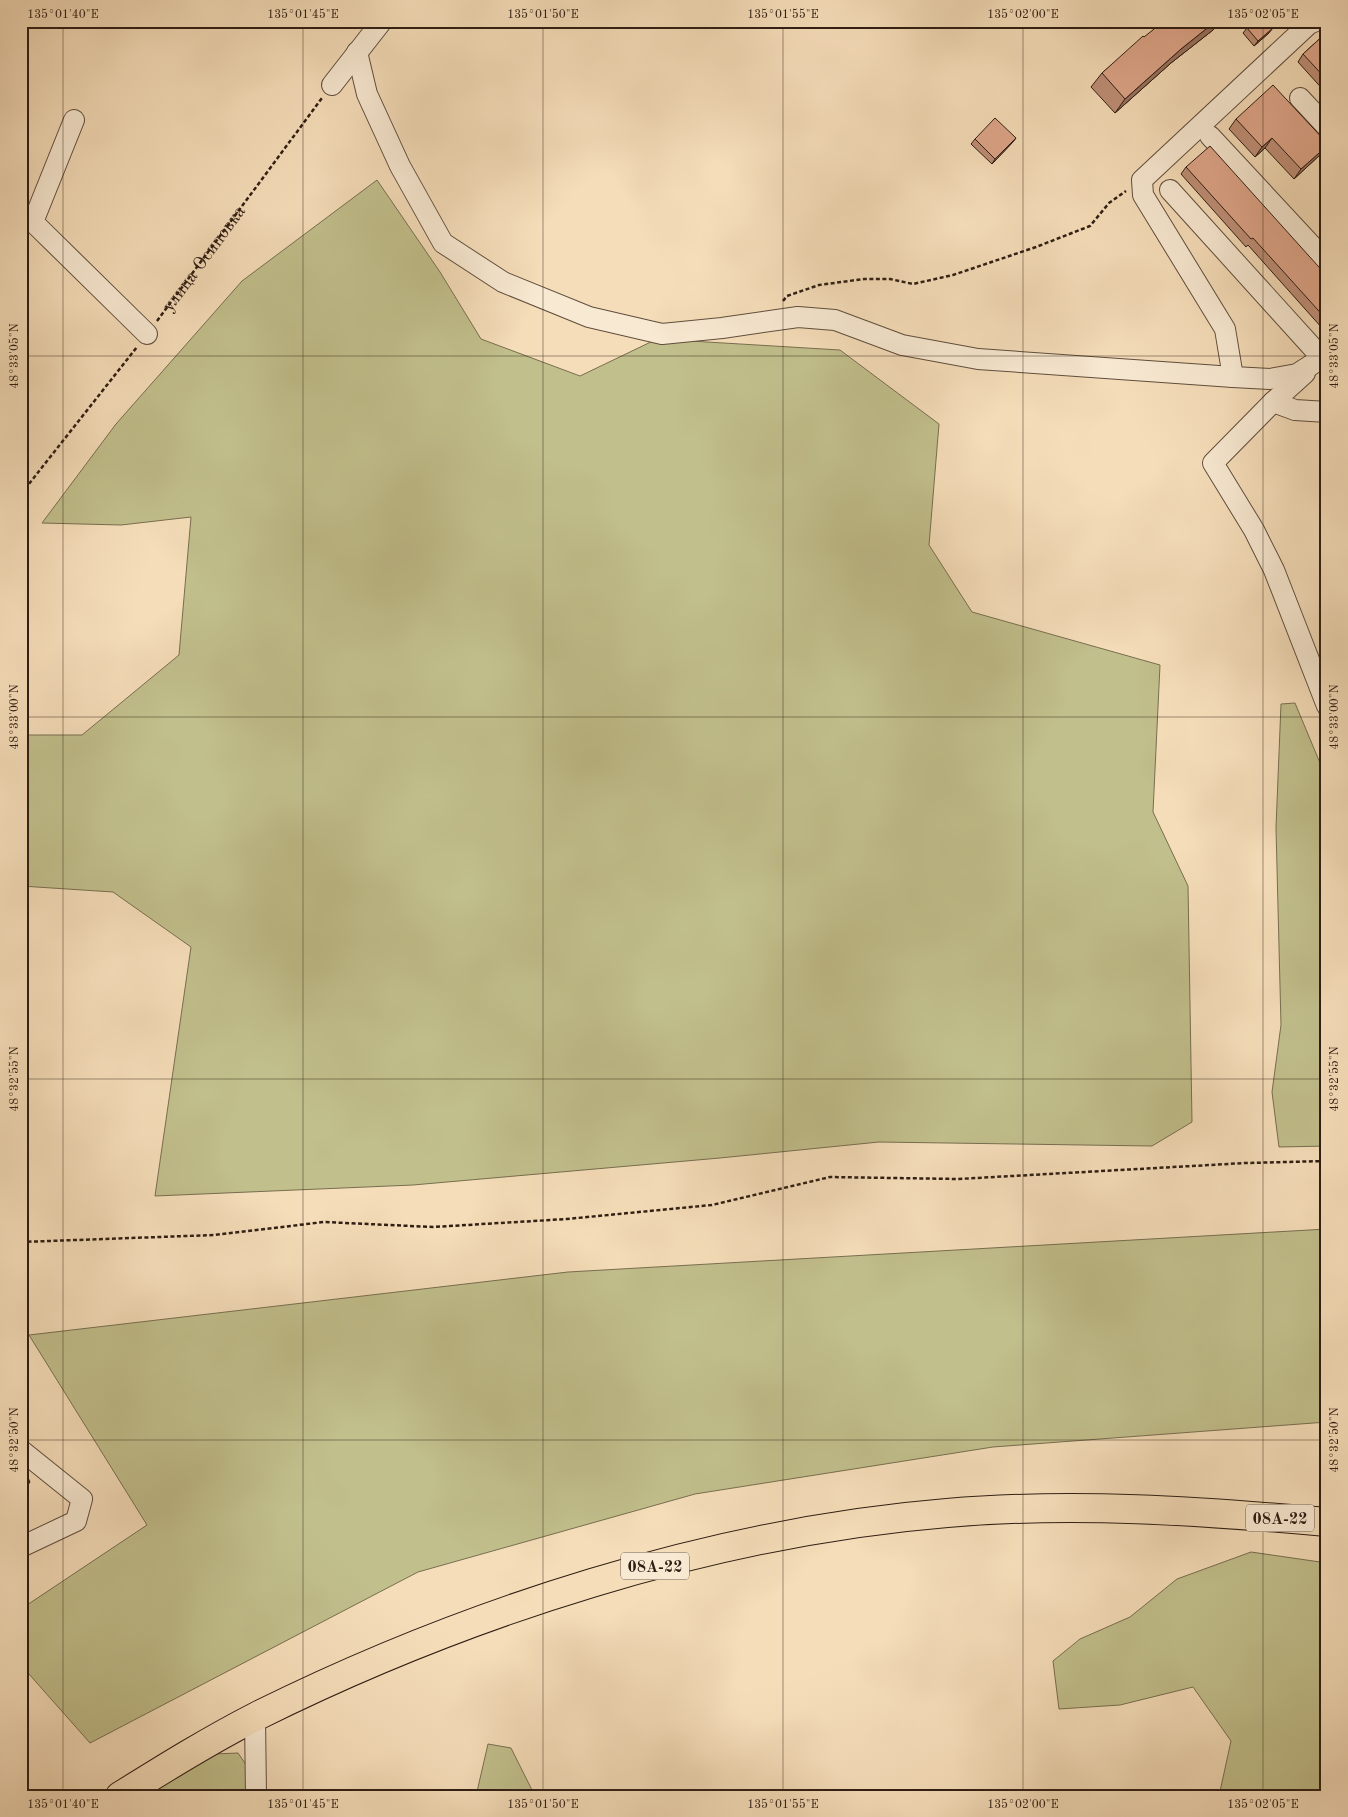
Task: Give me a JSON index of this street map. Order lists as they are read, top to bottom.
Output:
{
  "streets": {
    "highway": ["08А-22"],
    "path": ["улица Осиповка"]
  },
  "coordinates": [
    "135°01'40\"E",
    "135°01'45\"E",
    "135°01'50\"E",
    "135°01'55\"E",
    "135°02'00\"E",
    "135°02'05\"E",
    "48°33'05\"N",
    "48°33'00\"N",
    "48°32'55\"N",
    "48°32'50\"N"
  ]
}
